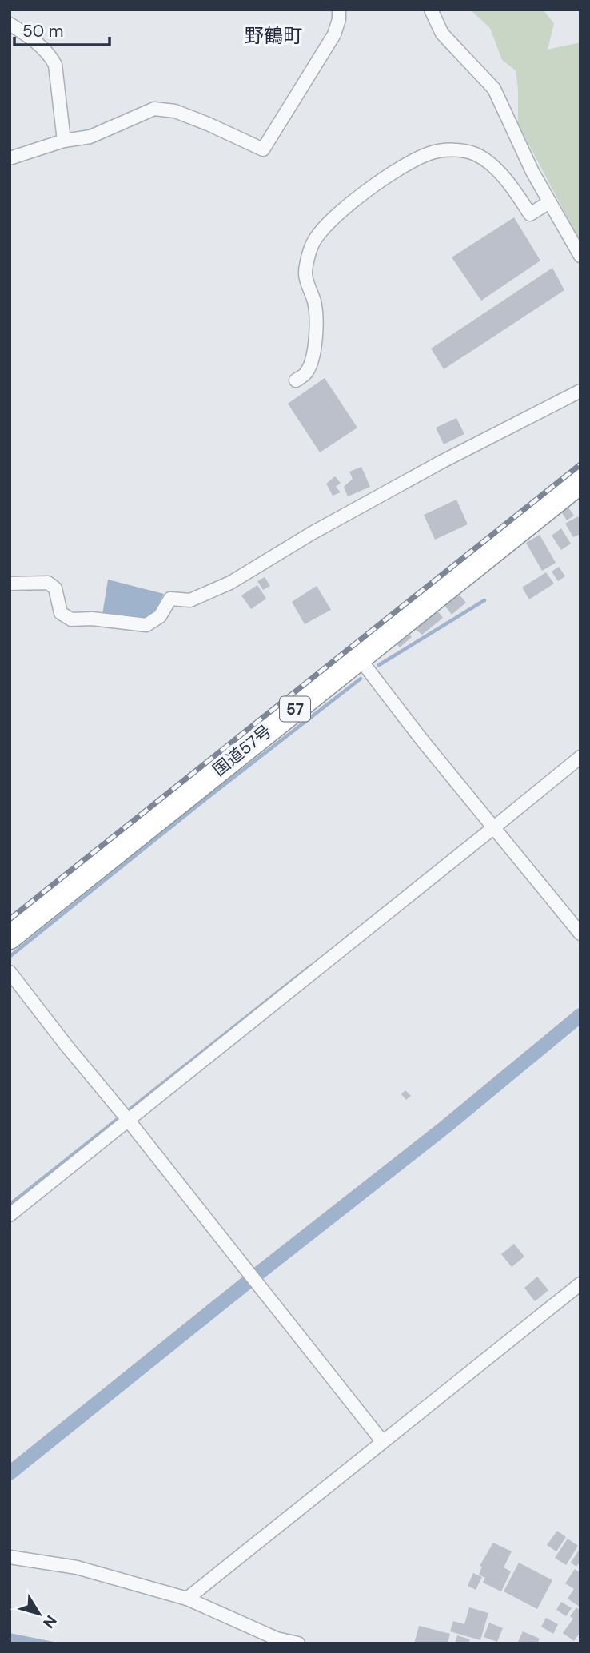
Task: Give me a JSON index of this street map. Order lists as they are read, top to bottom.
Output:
{
  "streets": {
    "highway": ["57", "国道57号"]
  },
  "districts": ["野鶴町"],
  "scale_bar": "50 m",
  "north": "bottom right"
}
